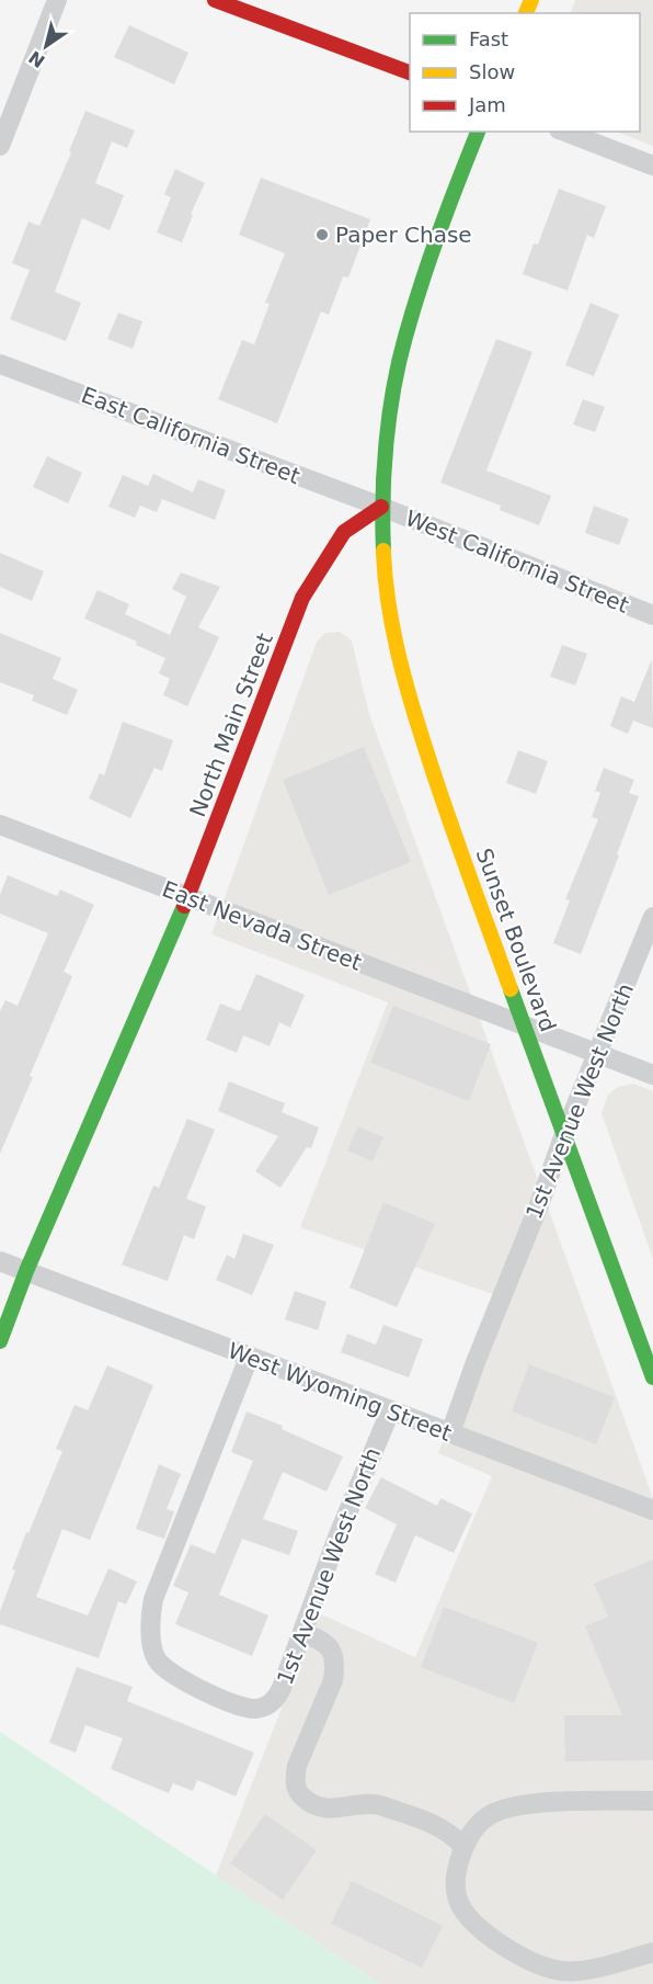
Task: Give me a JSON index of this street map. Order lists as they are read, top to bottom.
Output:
{
  "streets": {
    "main road": ["North Main Street", "Sunset Boulevard"],
    "street": [
      "East California Street",
      "West California Street",
      "East Nevada Street",
      "1st Avenue West North",
      "West Wyoming Street"
    ]
  },
  "crossings": [
    ["East California Street", "West California Street"],
    ["East California Street", "North Main Street"],
    ["East California Street", "Sunset Boulevard"],
    ["West California Street", "North Main Street"],
    ["West California Street", "Sunset Boulevard"],
    ["North Main Street", "East Nevada Street"],
    ["North Main Street", "Sunset Boulevard"],
    ["North Main Street", "West Wyoming Street"],
    ["East Nevada Street", "Sunset Boulevard"],
    ["East Nevada Street", "1st Avenue West North"],
    ["Sunset Boulevard", "1st Avenue West North"],
    ["1st Avenue West North", "West Wyoming Street"]
  ],
  "places": ["Paper Chase"],
  "legend": ["Fast", "Slow", "Jam"],
  "north": "bottom left"
}
